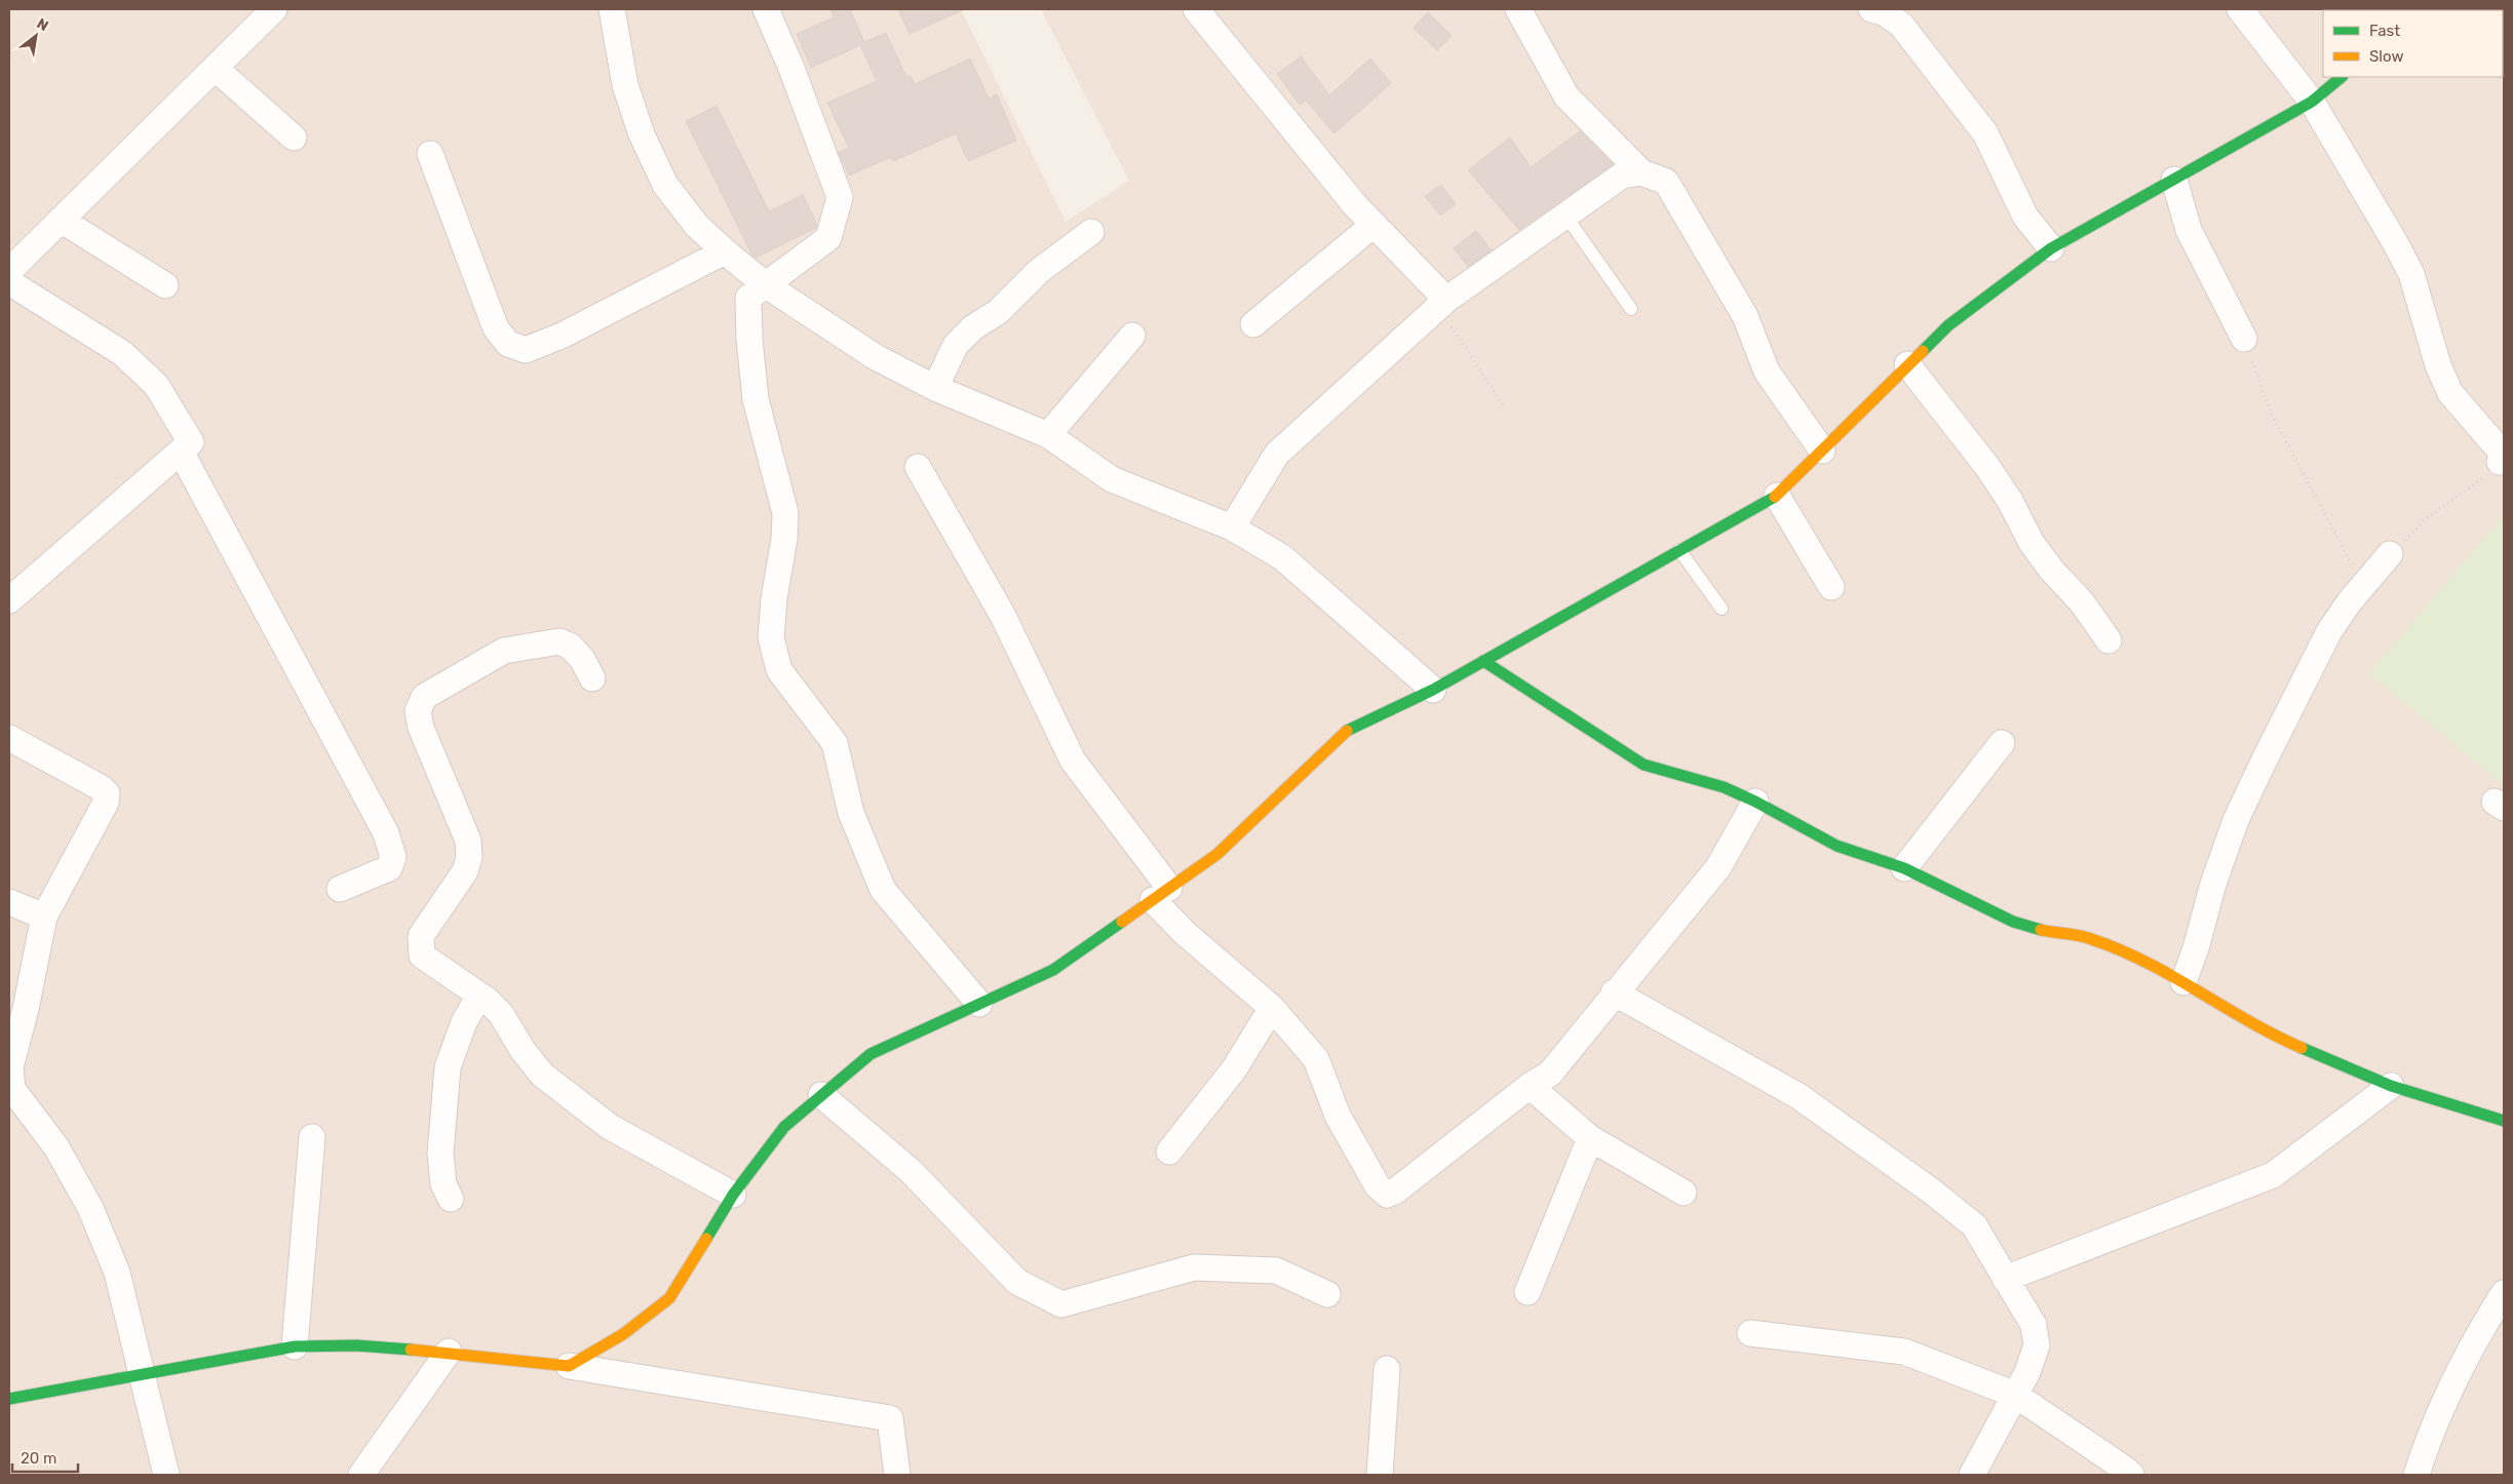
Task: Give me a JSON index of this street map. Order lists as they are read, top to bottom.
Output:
{
  "legend": ["Fast", "Slow"],
  "scale_bar": "20 m",
  "north": "top right"
}
